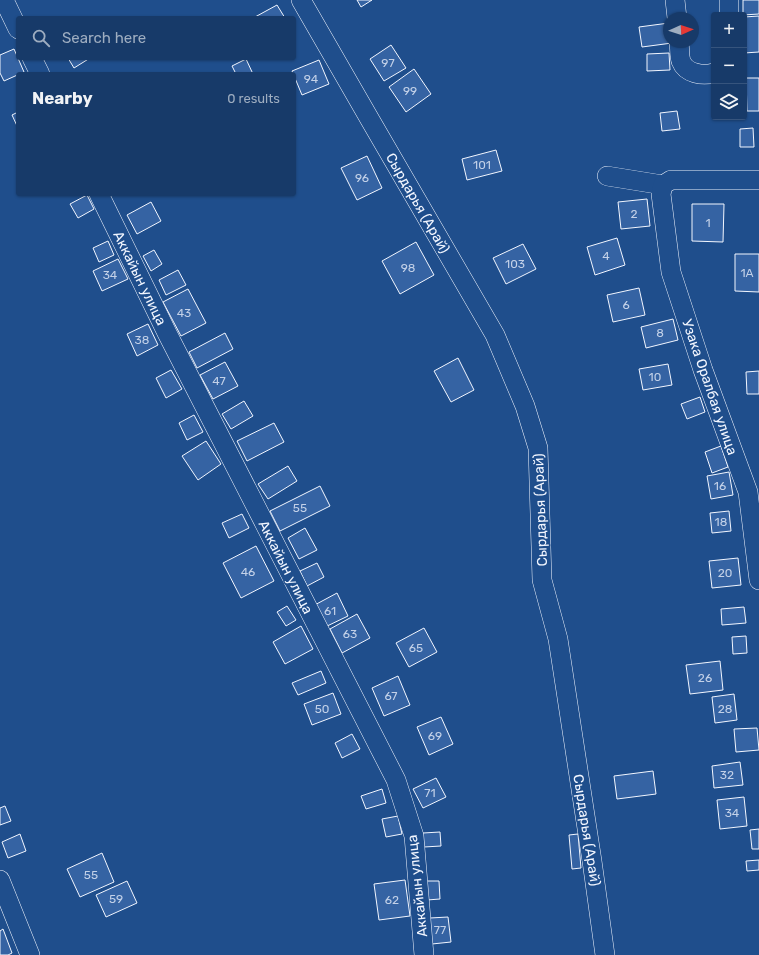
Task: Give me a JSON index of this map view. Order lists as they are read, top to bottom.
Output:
{
  "streets": {
    "street": ["Сырдарья (Арай)", "Аккайын улица", "Узака Оралбая улица"]
  },
  "house_numbers": [
    "97",
    "94",
    "99",
    "101",
    "96",
    "2",
    "1",
    "4",
    "103",
    "98",
    "1А",
    "34",
    "6",
    "43",
    "8",
    "38",
    "10",
    "47",
    "16",
    "55",
    "18",
    "46",
    "20",
    "61",
    "63",
    "65",
    "26",
    "67",
    "50",
    "28",
    "69",
    "32",
    "71",
    "34",
    "55",
    "59",
    "62",
    "77"
  ],
  "north": "right",
  "page": {
    "map_buttons": ["+", "−"],
    "search": "Search here",
    "heading": ["Nearby", "0 results"]
  }
}
